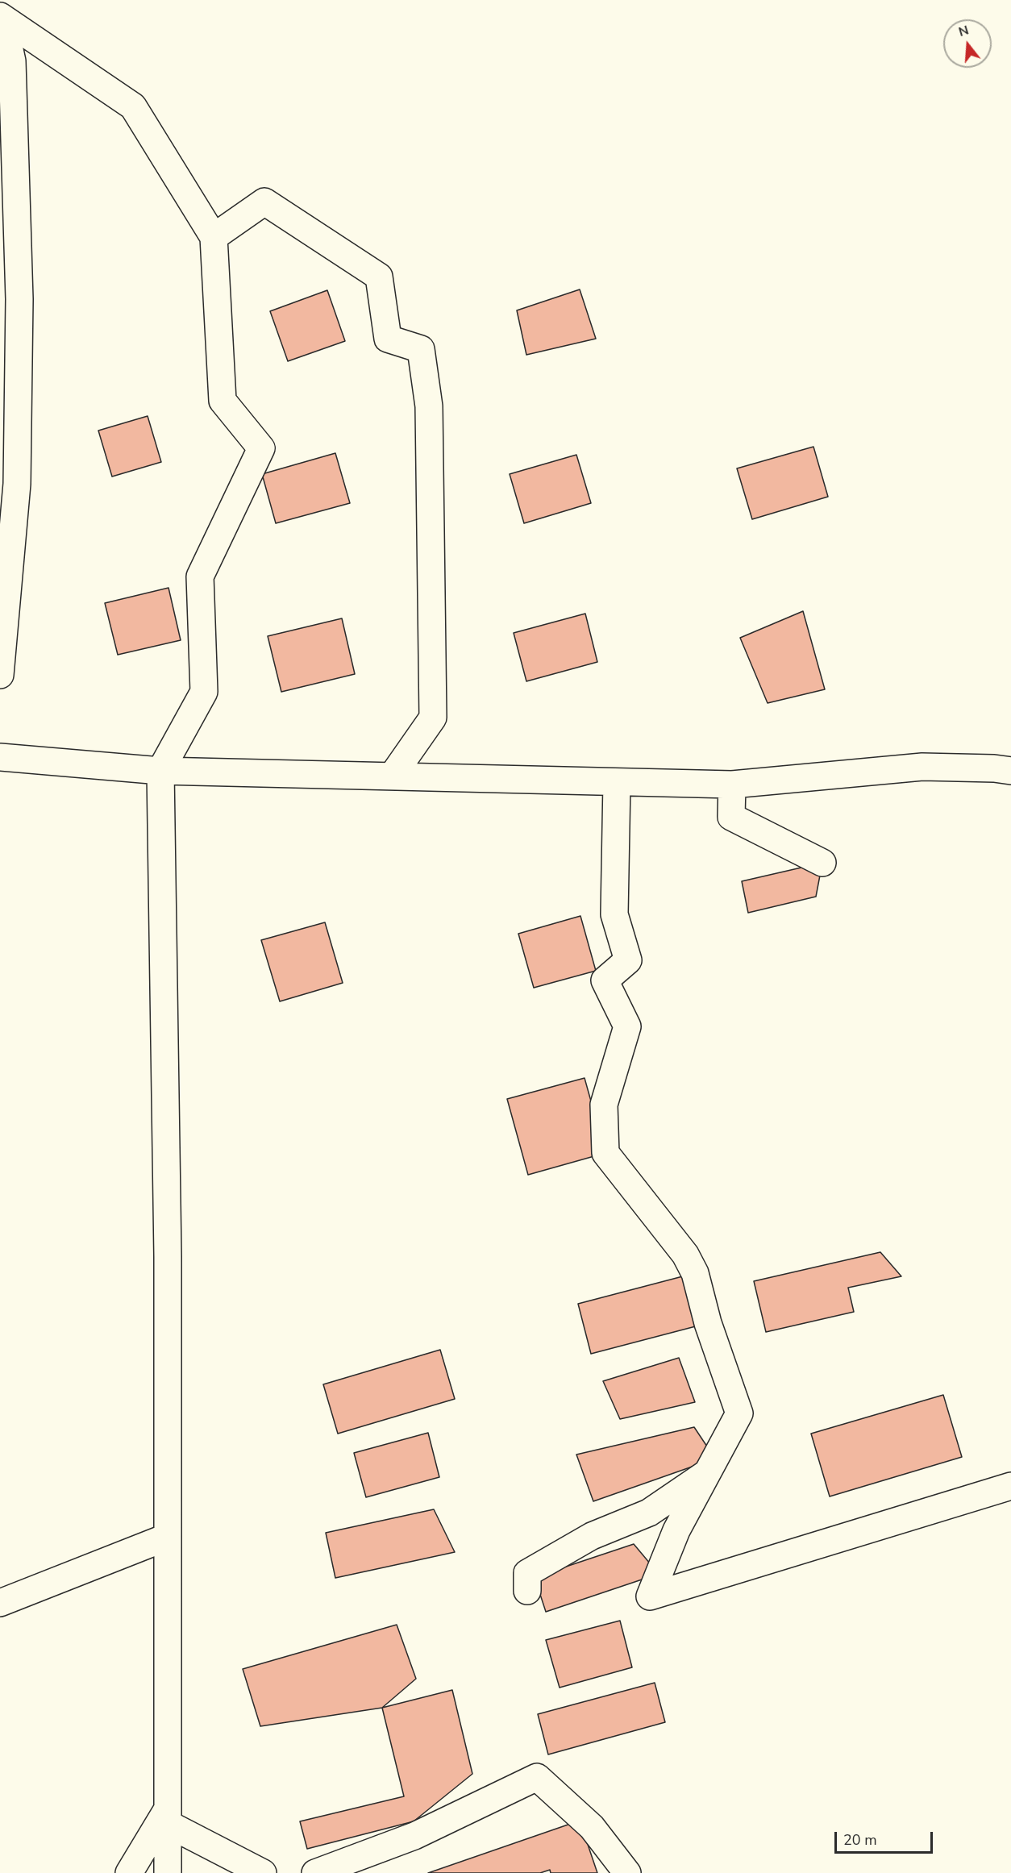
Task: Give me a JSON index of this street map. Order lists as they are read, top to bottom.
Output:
{
  "scale_bar": "20 m",
  "north": "top"
}
